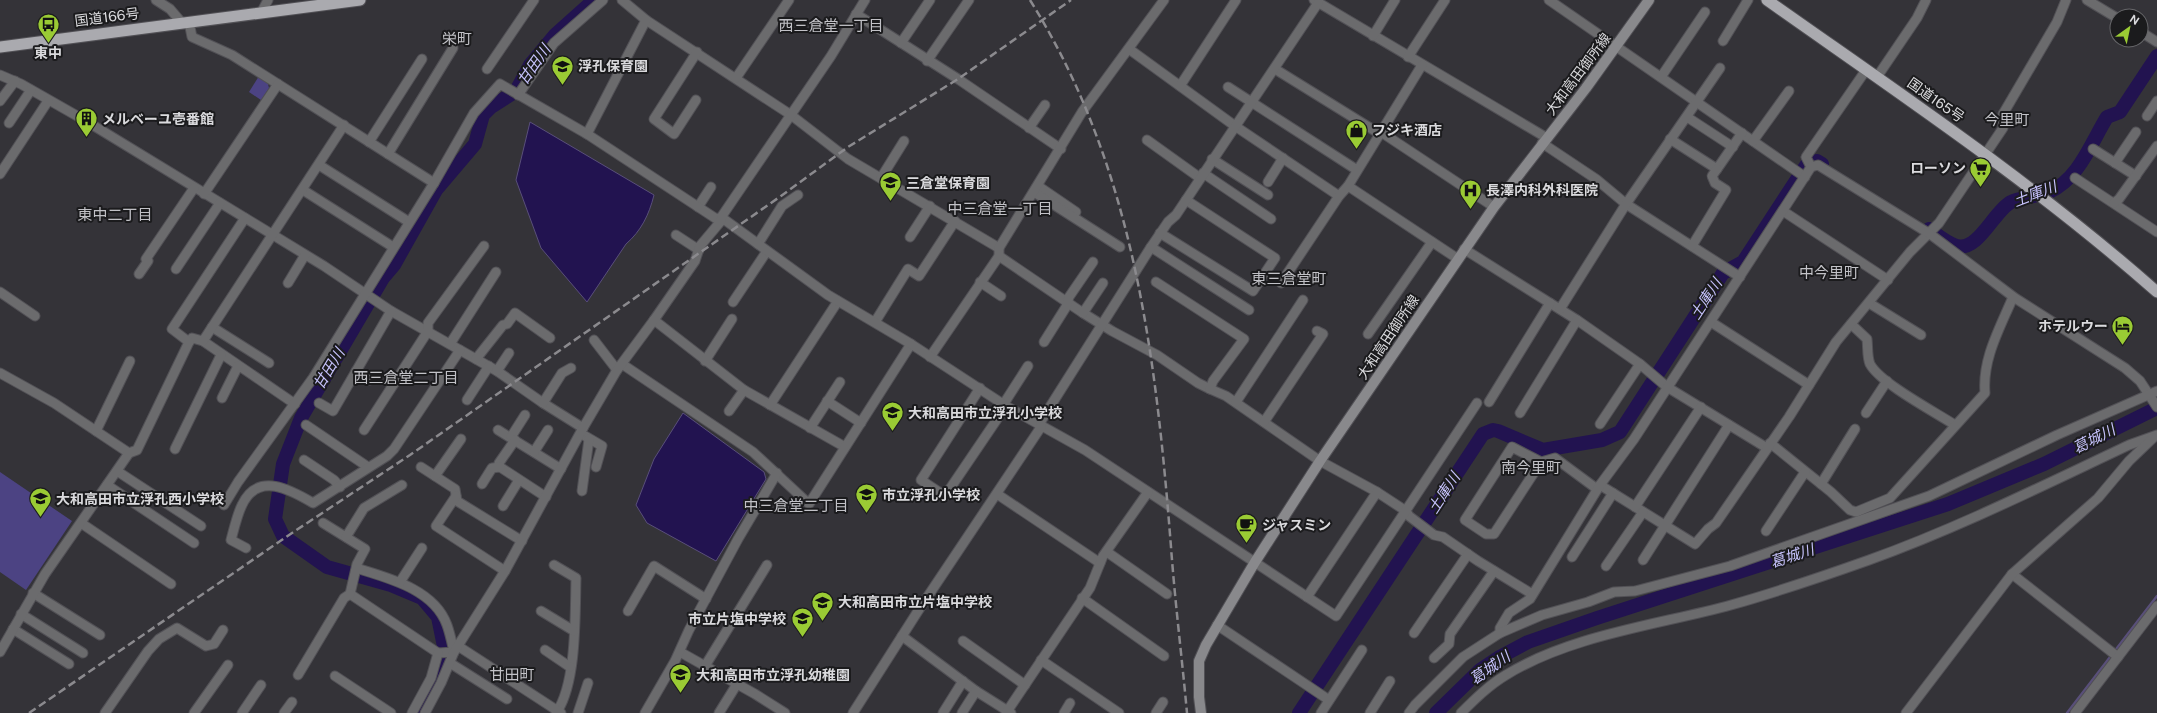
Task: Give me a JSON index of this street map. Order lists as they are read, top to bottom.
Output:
{
  "streets": {
    "highway": ["国道166号", "国道165号"],
    "main road": ["大和高田御所線"]
  },
  "districts": [
    "西三倉堂一丁目",
    "栄町",
    "今里町",
    "中三倉堂一丁目",
    "東中二丁目",
    "中今里町",
    "東三倉堂町",
    "西三倉堂二丁目",
    "南今里町",
    "中三倉堂二丁目",
    "甘田町"
  ],
  "water": ["甘田川", "土庫川", "葛城川"],
  "places": {
    "bus stop": ["東中"],
    "school or university": [
      "浮孔保育園",
      "三倉堂保育園",
      "大和高田市立浮孔小学校",
      "市立浮孔小学校",
      "大和高田市立浮孔西小学校",
      "大和高田市立片塩中学校",
      "市立片塩中学校",
      "大和高田市立浮孔幼稚園"
    ],
    "building": ["メルベーユ壱番館"],
    "shop": ["フジキ酒店"],
    "supermarket": ["ローソン"],
    "hospital": ["長澤内科外科医院"],
    "hotel": ["ホテルウー"],
    "cafe": ["ジャスミン"]
  },
  "north": "top right"
}
